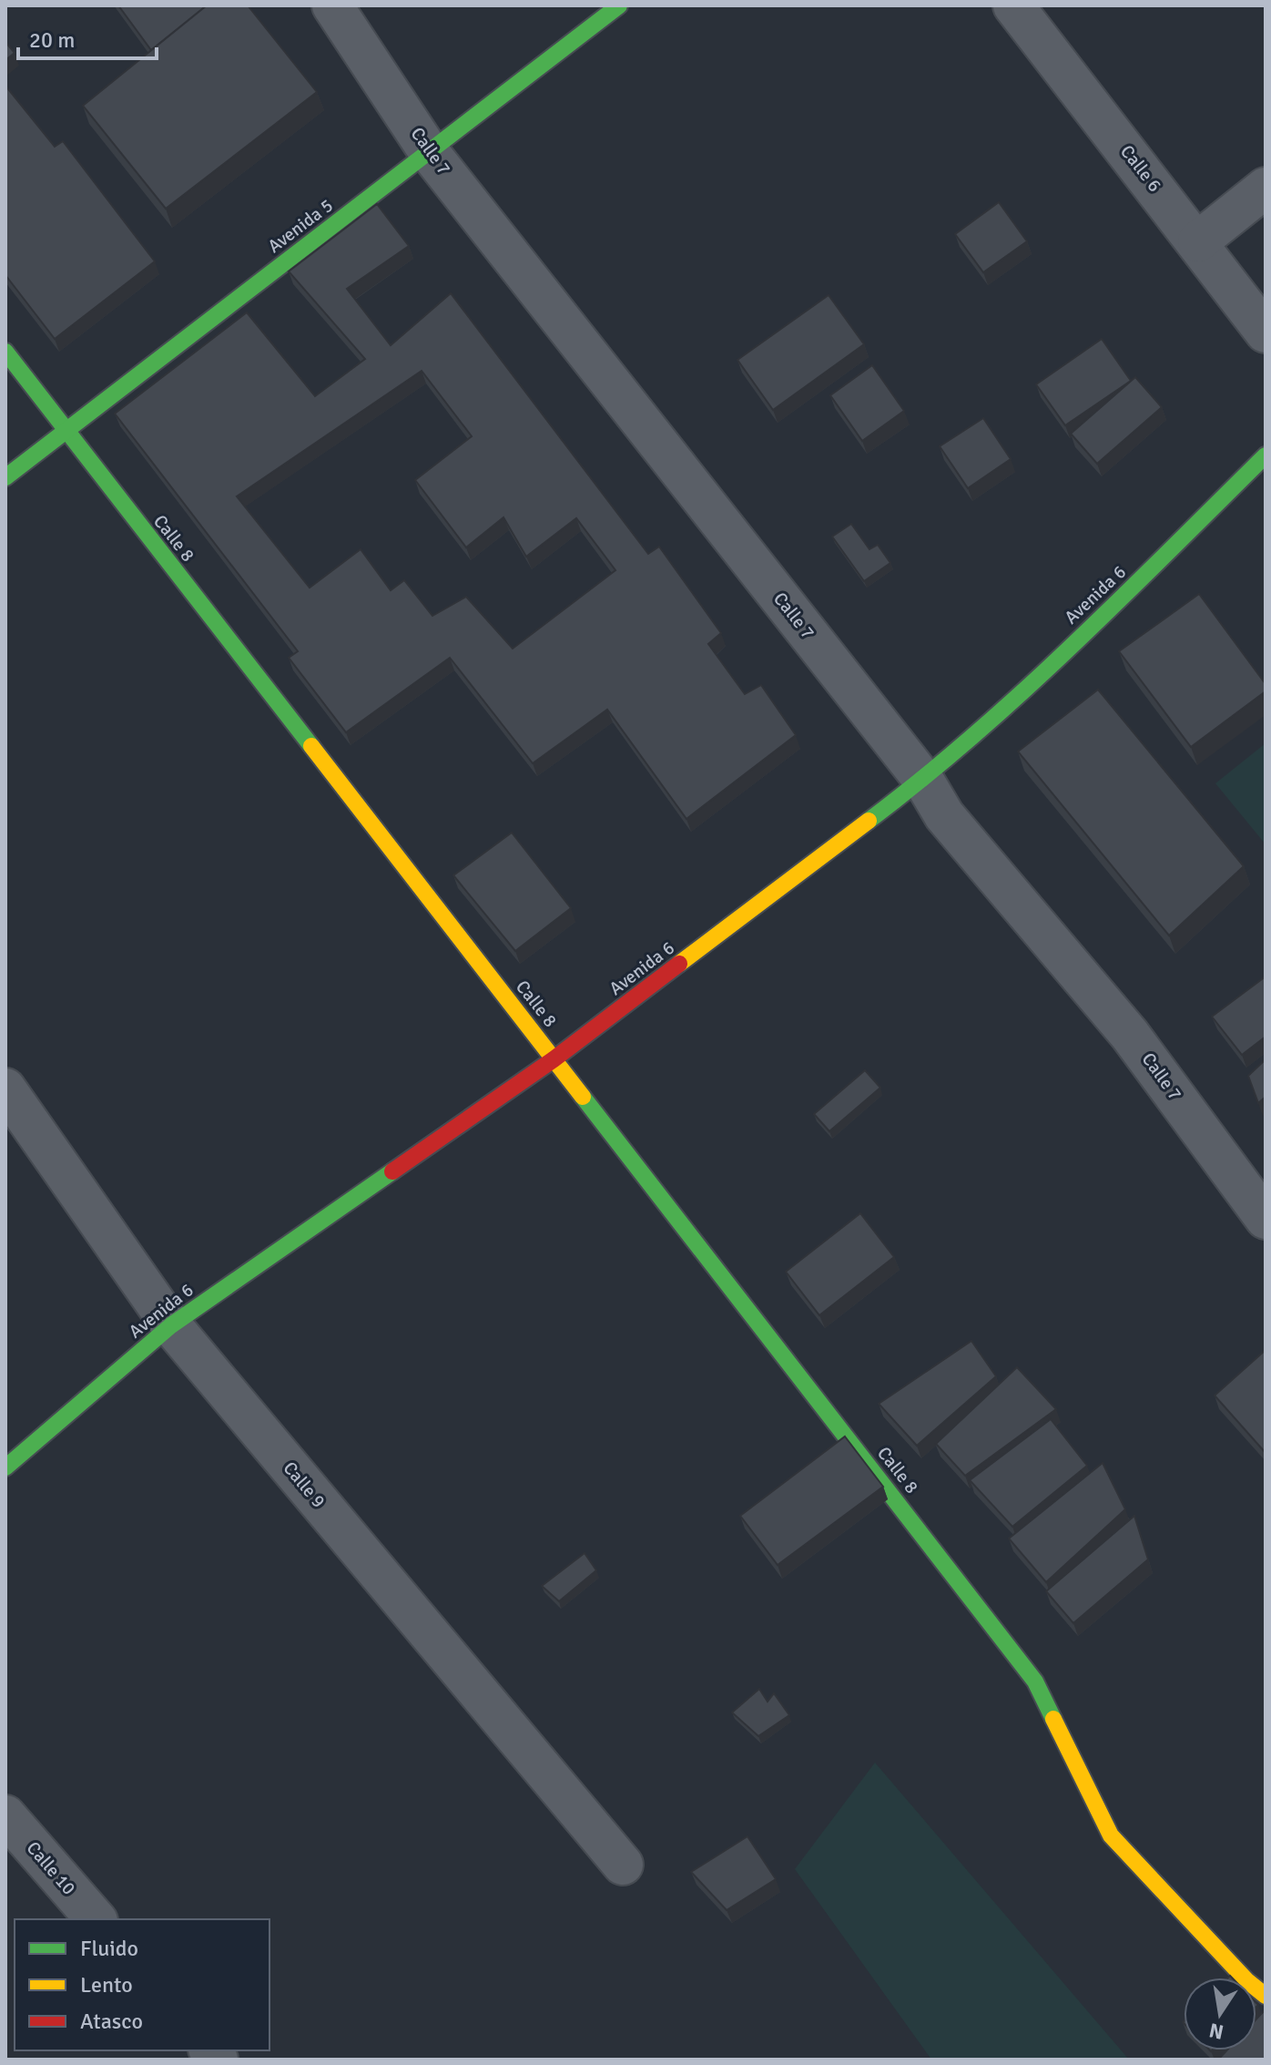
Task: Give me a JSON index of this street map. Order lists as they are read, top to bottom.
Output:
{
  "streets": {
    "street": [
      "Calle 7",
      "Calle 6",
      "Avenida 5",
      "Calle 8",
      "Avenida 6",
      "Calle 9",
      "Calle 10"
    ]
  },
  "crossings": [
    ["Calle 7", "Avenida 5"],
    ["Calle 7", "Avenida 6"],
    ["Avenida 5", "Calle 8"],
    ["Calle 8", "Avenida 6"],
    ["Avenida 6", "Calle 9"]
  ],
  "legend": ["Fluido", "Lento", "Atasco"],
  "scale_bar": "20 m",
  "north": "bottom"
}
